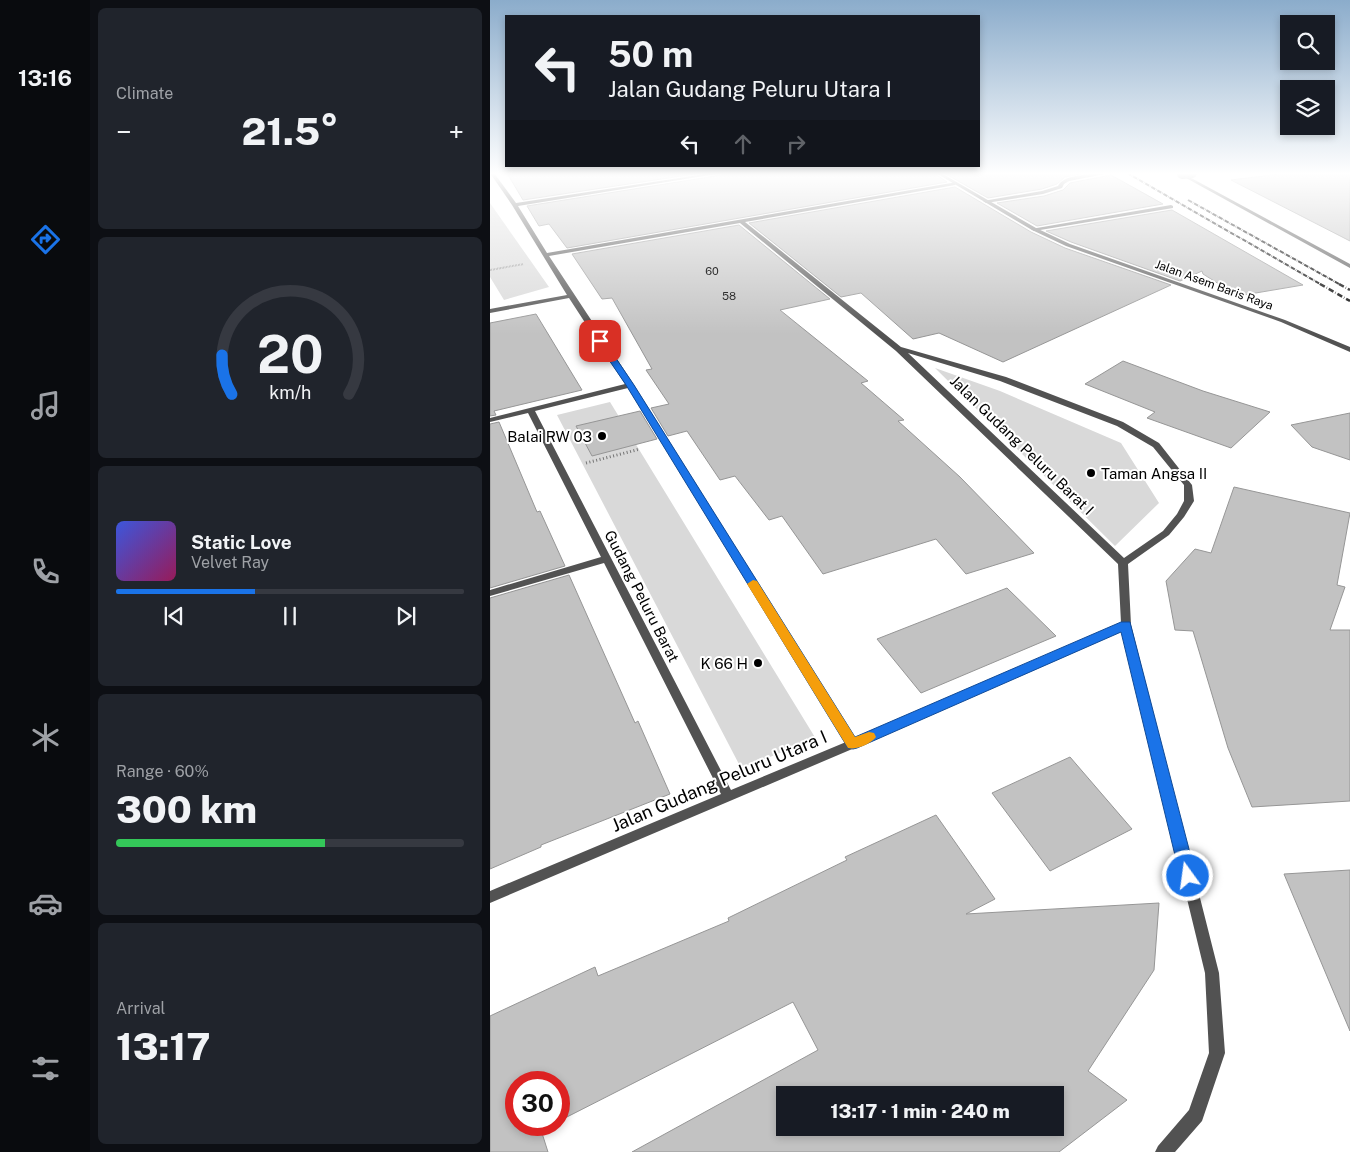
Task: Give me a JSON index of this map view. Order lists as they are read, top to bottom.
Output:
{
  "streets": {
    "street": [
      "Jalan Asem Baris Raya",
      "Jalan Gudang Peluru Barat I",
      "Gudang Peluru Barat",
      "Jalan Gudang Peluru Utara I"
    ]
  },
  "crossings": [
    ["Gudang Peluru Barat", "Jalan Gudang Peluru Utara I"]
  ],
  "places": ["Balai RW 03", "Taman Angsa II", "K 66 H"],
  "house_numbers": ["60", "58"],
  "page": {
    "tabs": "13:16",
    "tile": [
      "Climate",
      ["Range · 60%", "300 km"],
      ["Arrival", "13:17"]
    ],
    "turn": ["50 m", "Jalan Gudang Peluru Utara I"],
    "heat": ["−", "21.5°", "+"],
    "song": ["Static Love", "Velvet Ray"],
    "limit": "30",
    "trip": "13:17 · 1 min · 240 m",
    "gauge": ["20", "km/h"]
  }
}
